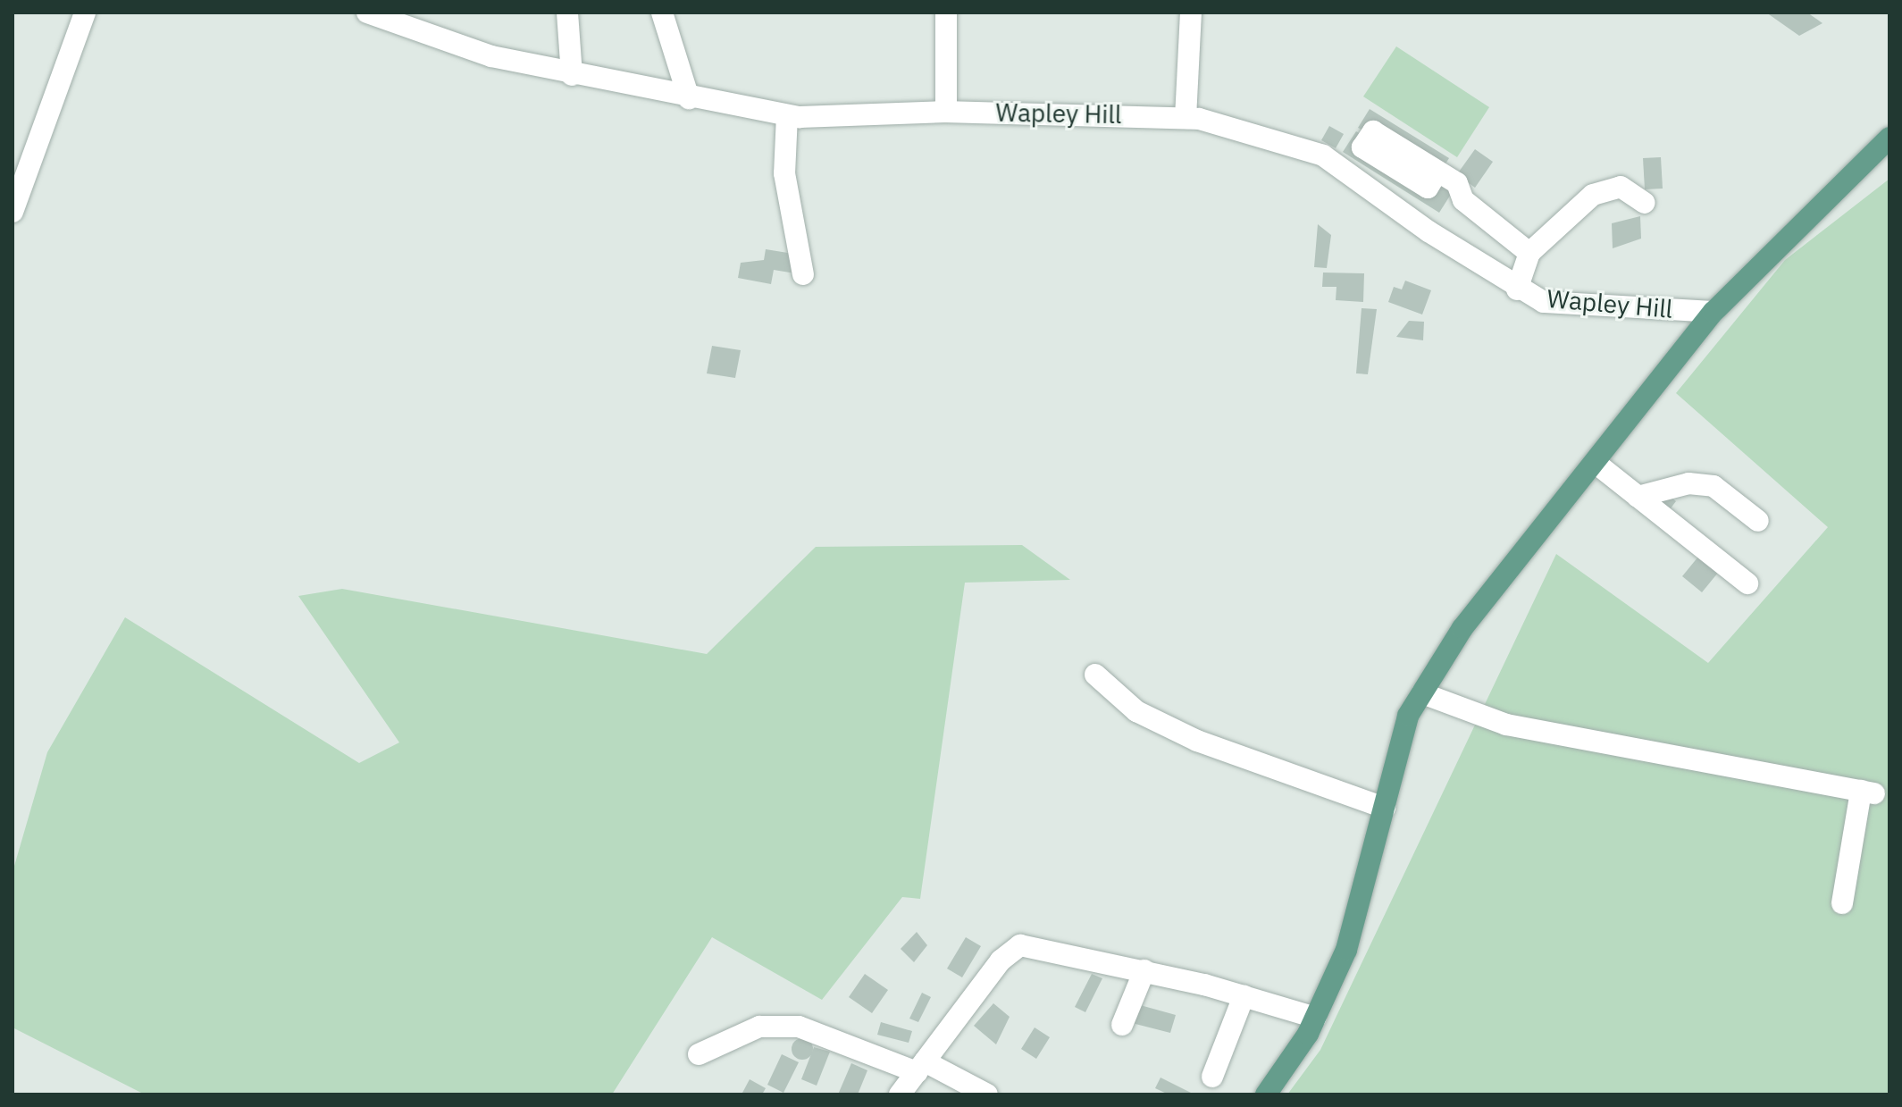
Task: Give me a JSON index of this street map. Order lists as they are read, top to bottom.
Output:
{
  "streets": {
    "street": ["Wapley Hill"]
  }
}
